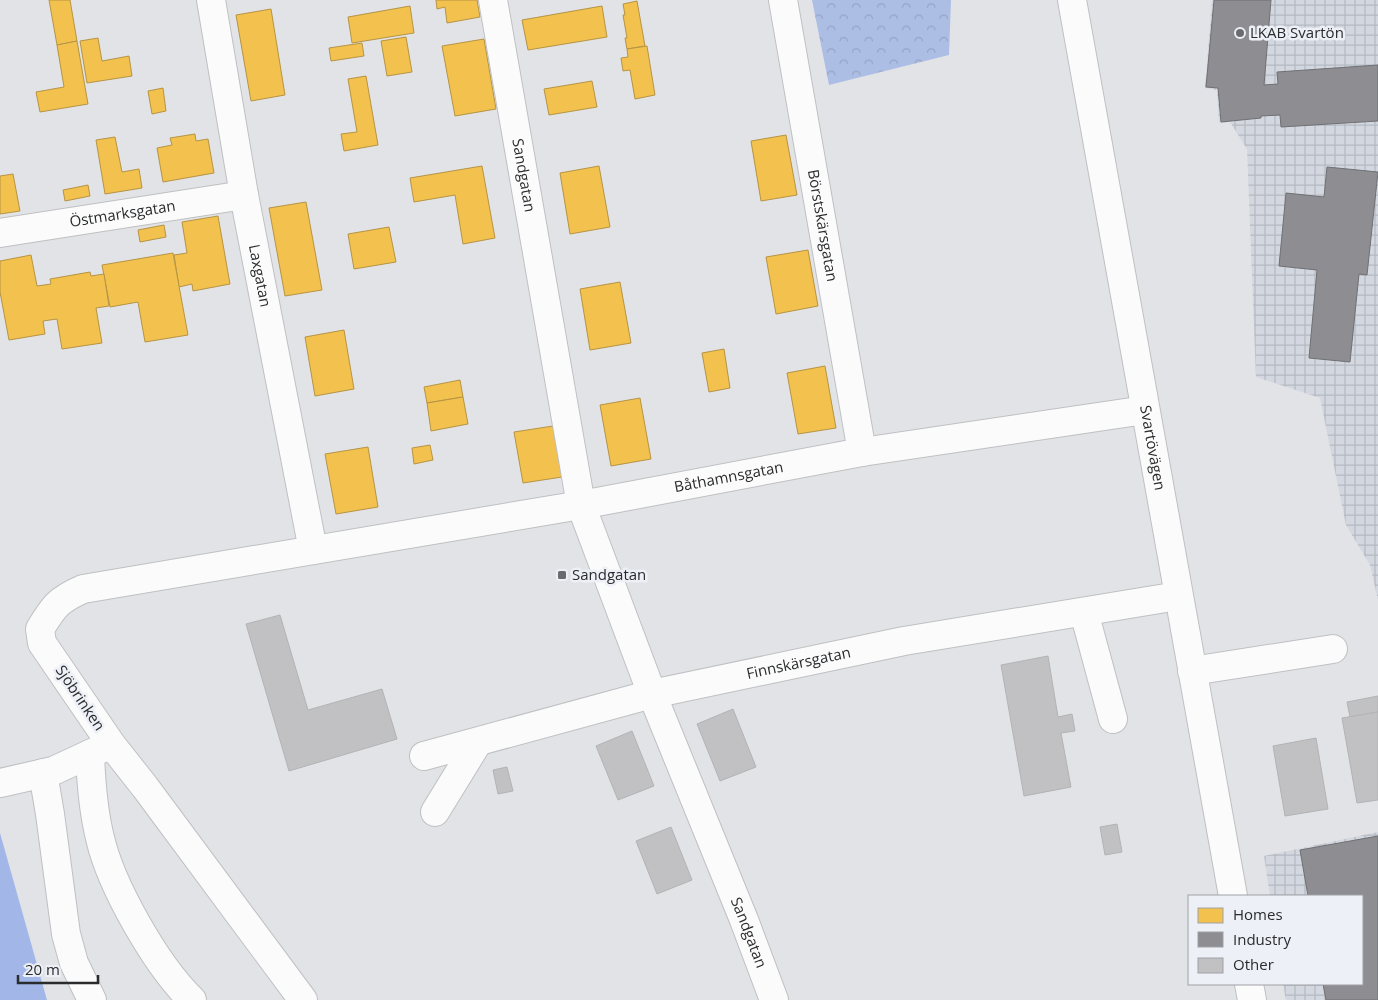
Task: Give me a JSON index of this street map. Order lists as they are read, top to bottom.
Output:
{
  "streets": {
    "street": [
      "Sandgatan",
      "Östmarksgatan",
      "Börstskärsgatan",
      "Laxgatan",
      "Svartövägen",
      "Båthamnsgatan",
      "Finnskärsgatan",
      "Sjöbrinken"
    ]
  },
  "crossings": [
    ["Sandgatan", "Båthamnsgatan"],
    ["Sandgatan", "Finnskärsgatan"],
    ["Östmarksgatan", "Laxgatan"],
    ["Börstskärsgatan", "Båthamnsgatan"],
    ["Laxgatan", "Båthamnsgatan"],
    ["Laxgatan", "Sjöbrinken"],
    ["Svartövägen", "Båthamnsgatan"],
    ["Svartövägen", "Finnskärsgatan"],
    ["Båthamnsgatan", "Sjöbrinken"]
  ],
  "places": {
    "other": ["LKAB Svartön"],
    "transit": ["Sandgatan"]
  },
  "legend": ["Homes", "Industry", "Other"],
  "scale_bar": "20 m"
}
